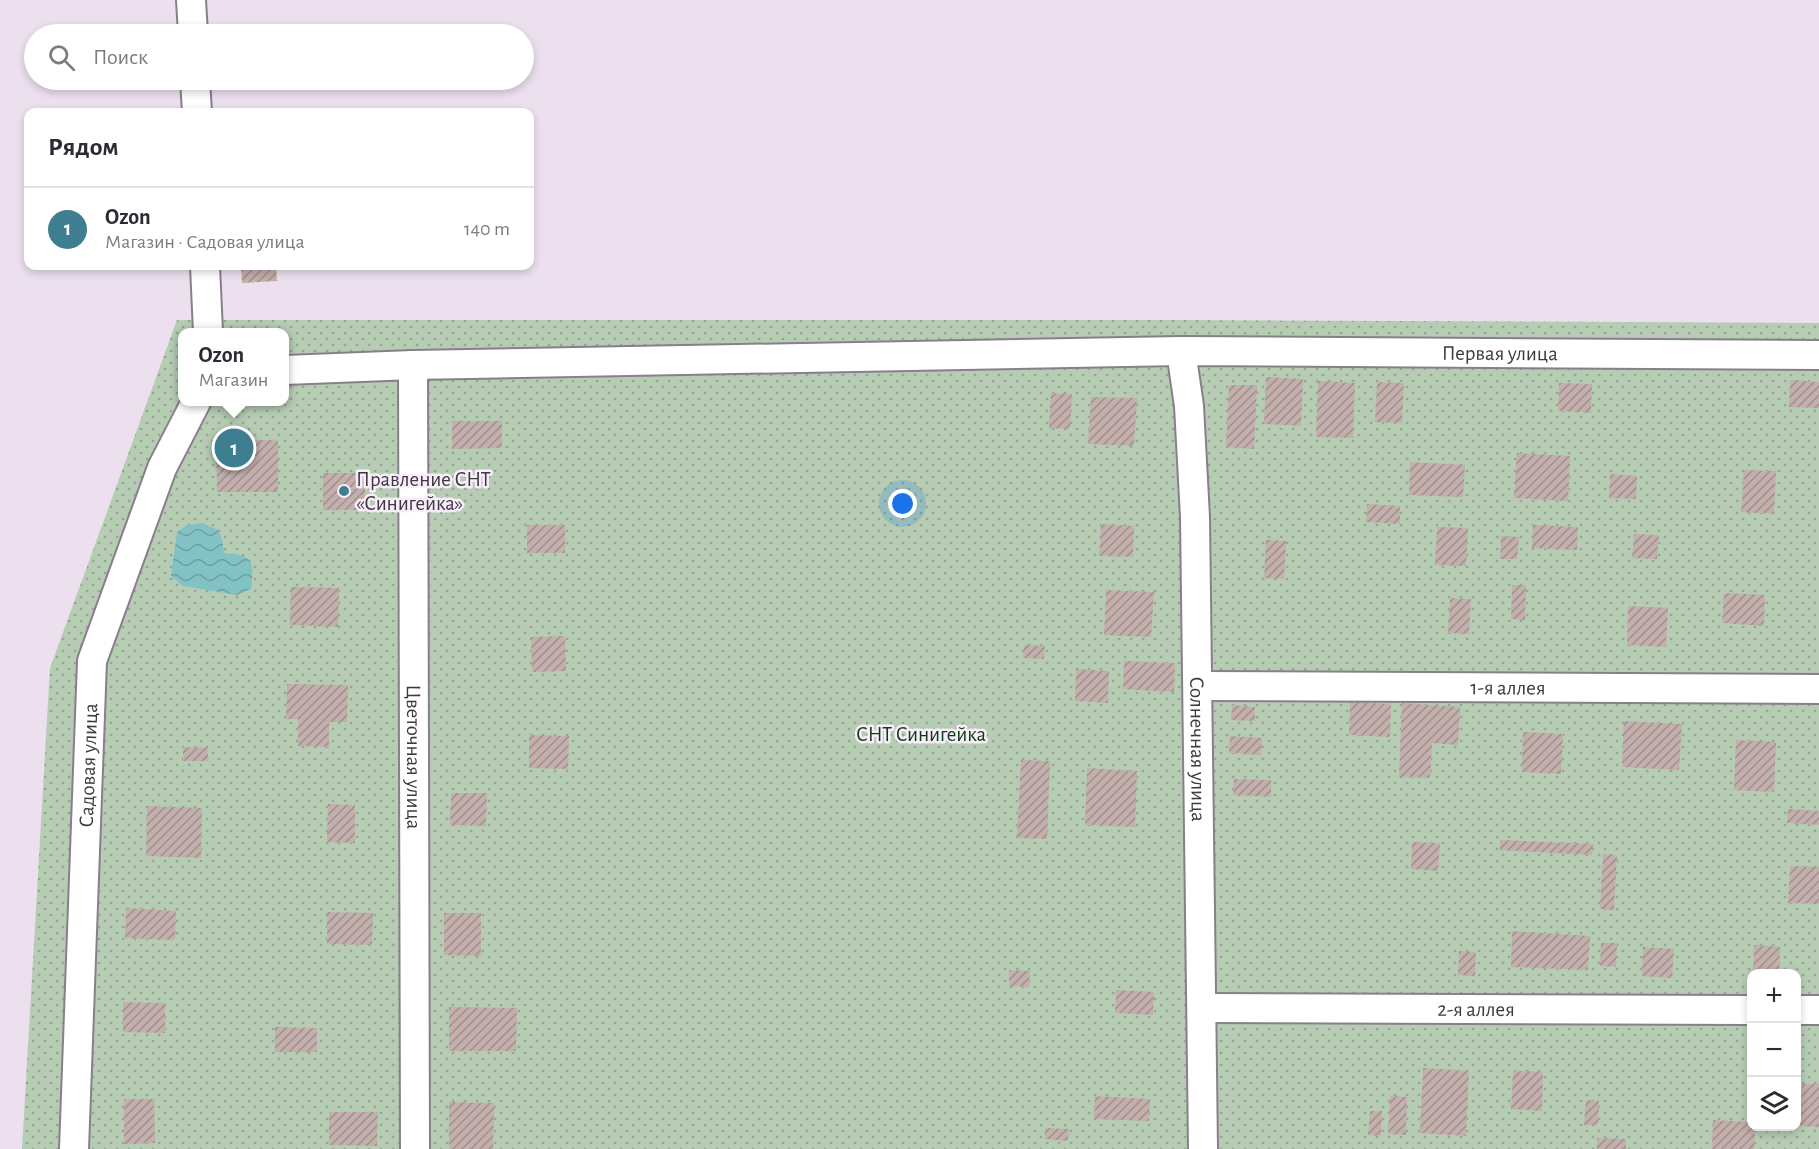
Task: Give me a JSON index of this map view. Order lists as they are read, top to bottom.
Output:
{
  "streets": {
    "street": [
      "Первая улица",
      "1-я аллея",
      "Солнечная улица",
      "Цветочная улица",
      "Садовая улица",
      "2-я аллея"
    ]
  },
  "crossings": [
    ["Первая улица", "Солнечная улица"],
    ["Первая улица", "Цветочная улица"],
    ["1-я аллея", "Солнечная улица"],
    ["Солнечная улица", "2-я аллея"]
  ],
  "parks": ["СНТ Синигейка"],
  "places": ["Правление СНТ «Синигейка»"],
  "page": {
    "search": "Поиск",
    "heading": "Рядом",
    "list": [
      {
        "mark": "1",
        "name": "Ozon",
        "note": "Магазин · Садовая улица",
        "value": "140 m"
      }
    ],
    "popup": ["Ozon", "Магазин"],
    "pins": "1",
    "map_buttons": ["+", "−"]
  }
}
